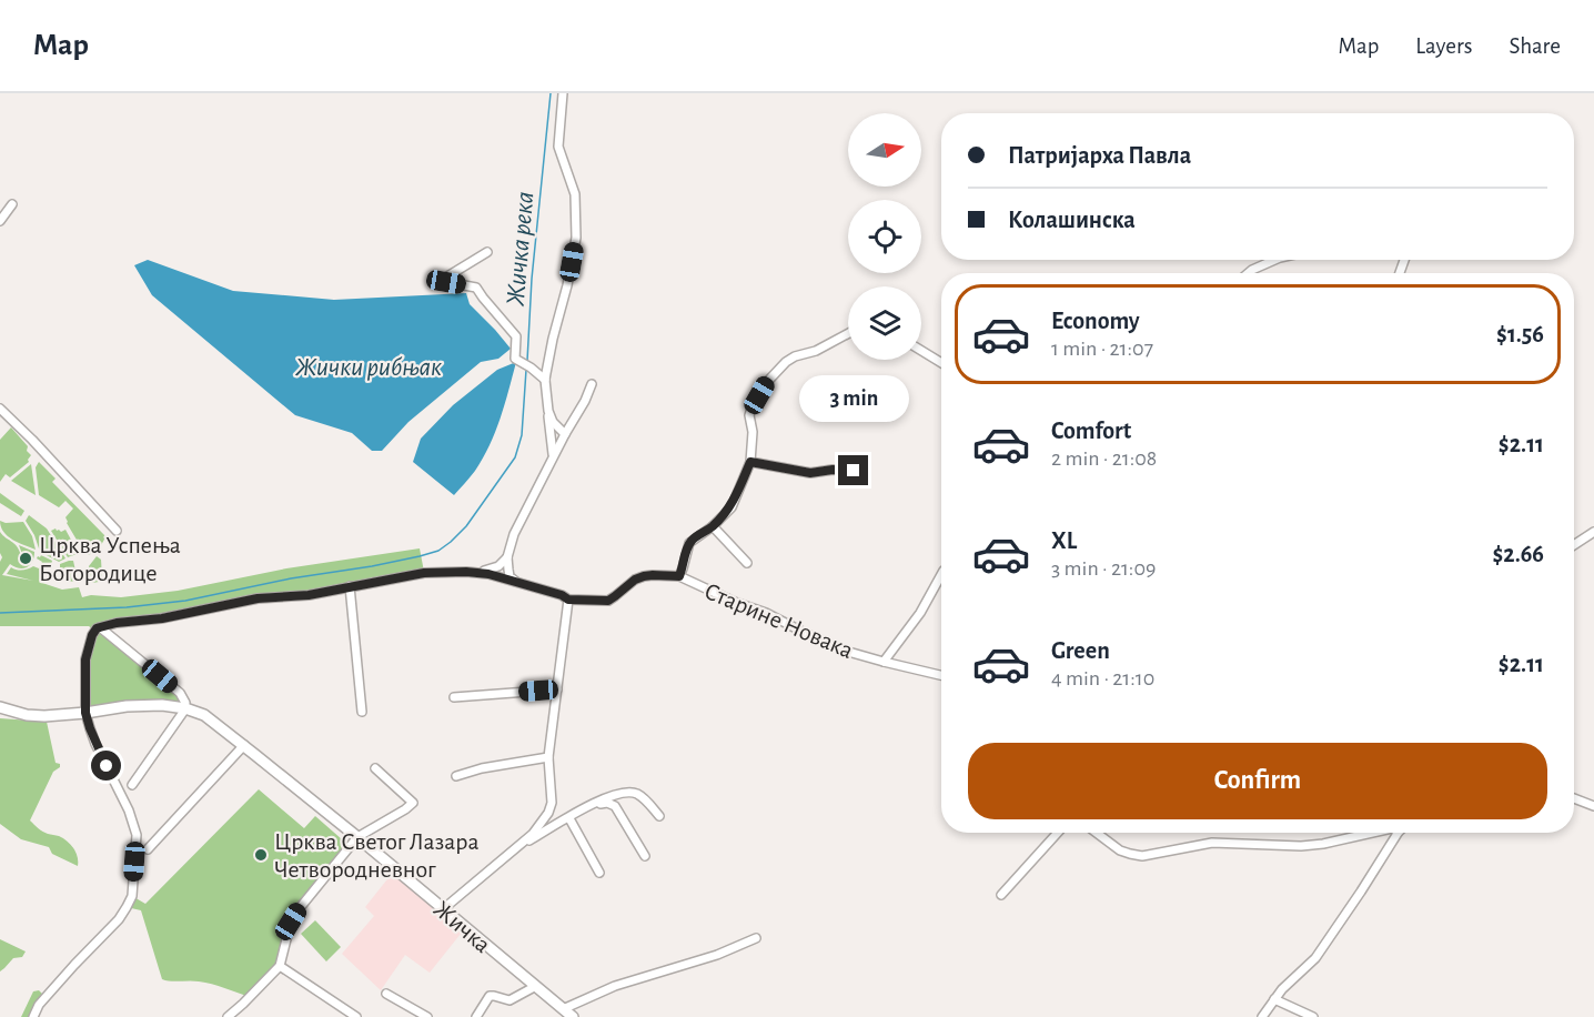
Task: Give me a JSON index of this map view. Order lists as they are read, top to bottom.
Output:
{
  "streets": {
    "main road": ["Жичка"],
    "street": ["Старине Новака"]
  },
  "water": ["Жичка река", "Жички рибњак"],
  "places": ["Црква Успења Богородице", "Црква Светог Лазара Четвородневног"],
  "north": "right",
  "page": {
    "header": "Map",
    "nav": ["Map", "Layers", "Share"],
    "banner": ["Патријарха Павла", "Колашинска"],
    "list": [
      {
        "name": "Economy",
        "note": "1 min · 21:07",
        "value": "$1.56"
      },
      {
        "name": "Comfort",
        "note": "2 min · 21:08",
        "value": "$2.11"
      },
      {
        "name": "XL",
        "note": "3 min · 21:09",
        "value": "$2.66"
      },
      {
        "name": "Green",
        "note": "4 min · 21:10",
        "value": "$2.11"
      }
    ],
    "bubble": "3 min",
    "buttons": "Confirm"
  }
}
